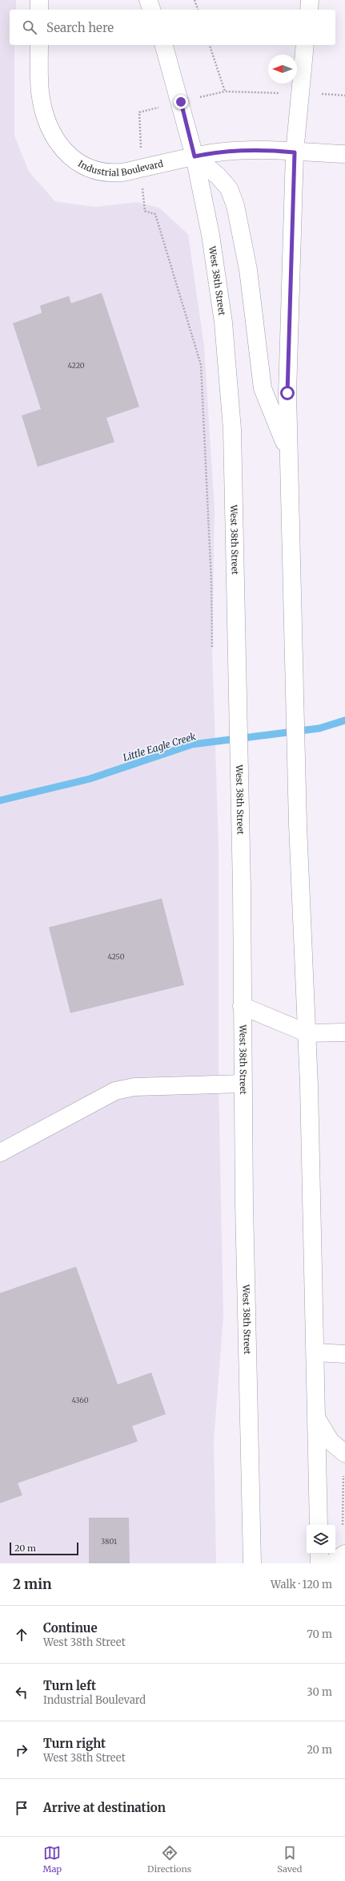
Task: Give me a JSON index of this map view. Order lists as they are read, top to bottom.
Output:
{
  "streets": {
    "main road": ["Industrial Boulevard", "West 38th Street"]
  },
  "crossings": [
    ["Industrial Boulevard", "West 38th Street"]
  ],
  "water": ["Little Eagle Creek"],
  "house_numbers": [
    "4220",
    "4250",
    "4360",
    "3801"
  ],
  "scale_bar": "20 m",
  "north": "left",
  "page": {
    "search": "Search here",
    "scale": "20 m",
    "heading": ["2 min", "Walk · 120 m"],
    "list": [
      ["Continue", "West 38th Street", "70 m"],
      ["Turn left", "Industrial Boulevard", "30 m"],
      ["Turn right", "West 38th Street", "20 m"],
      "Arrive at destination"
    ],
    "nav": ["Map", "Directions", "Saved"]
  }
}
